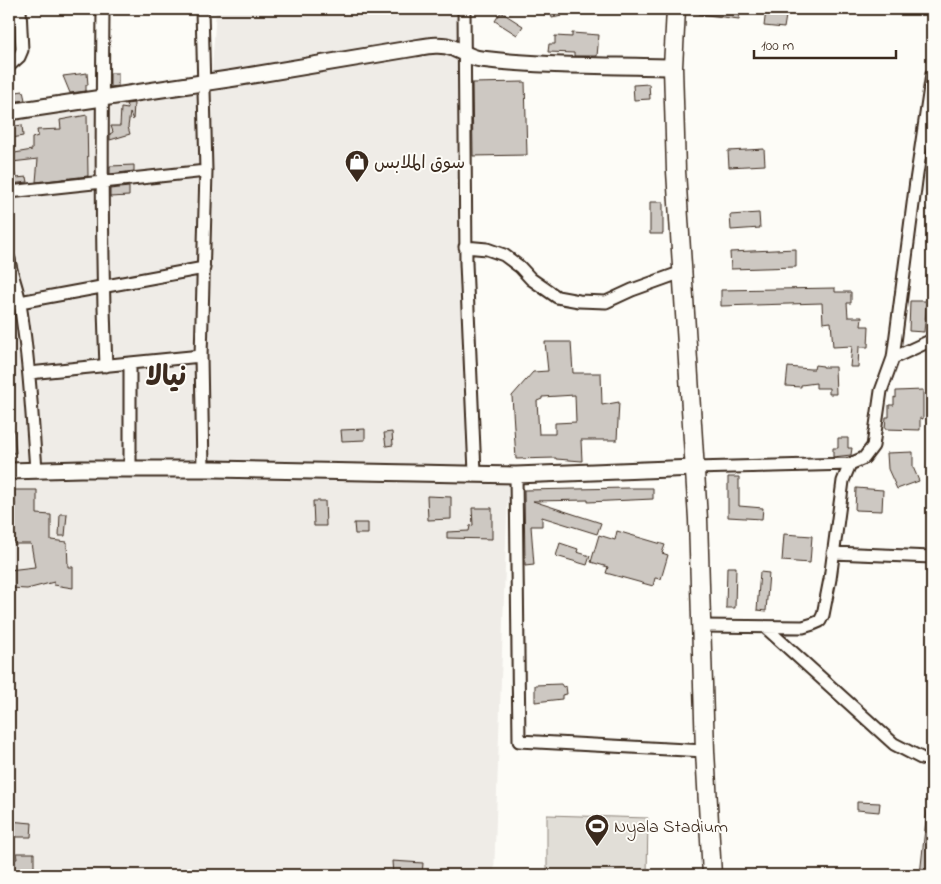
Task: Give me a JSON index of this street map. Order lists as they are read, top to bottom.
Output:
{
  "districts": ["نيالا"],
  "places": {
    "shop": ["سوق الملابس"],
    "sports": ["Nyala Stadium"]
  },
  "scale_bar": "100 m"
}
